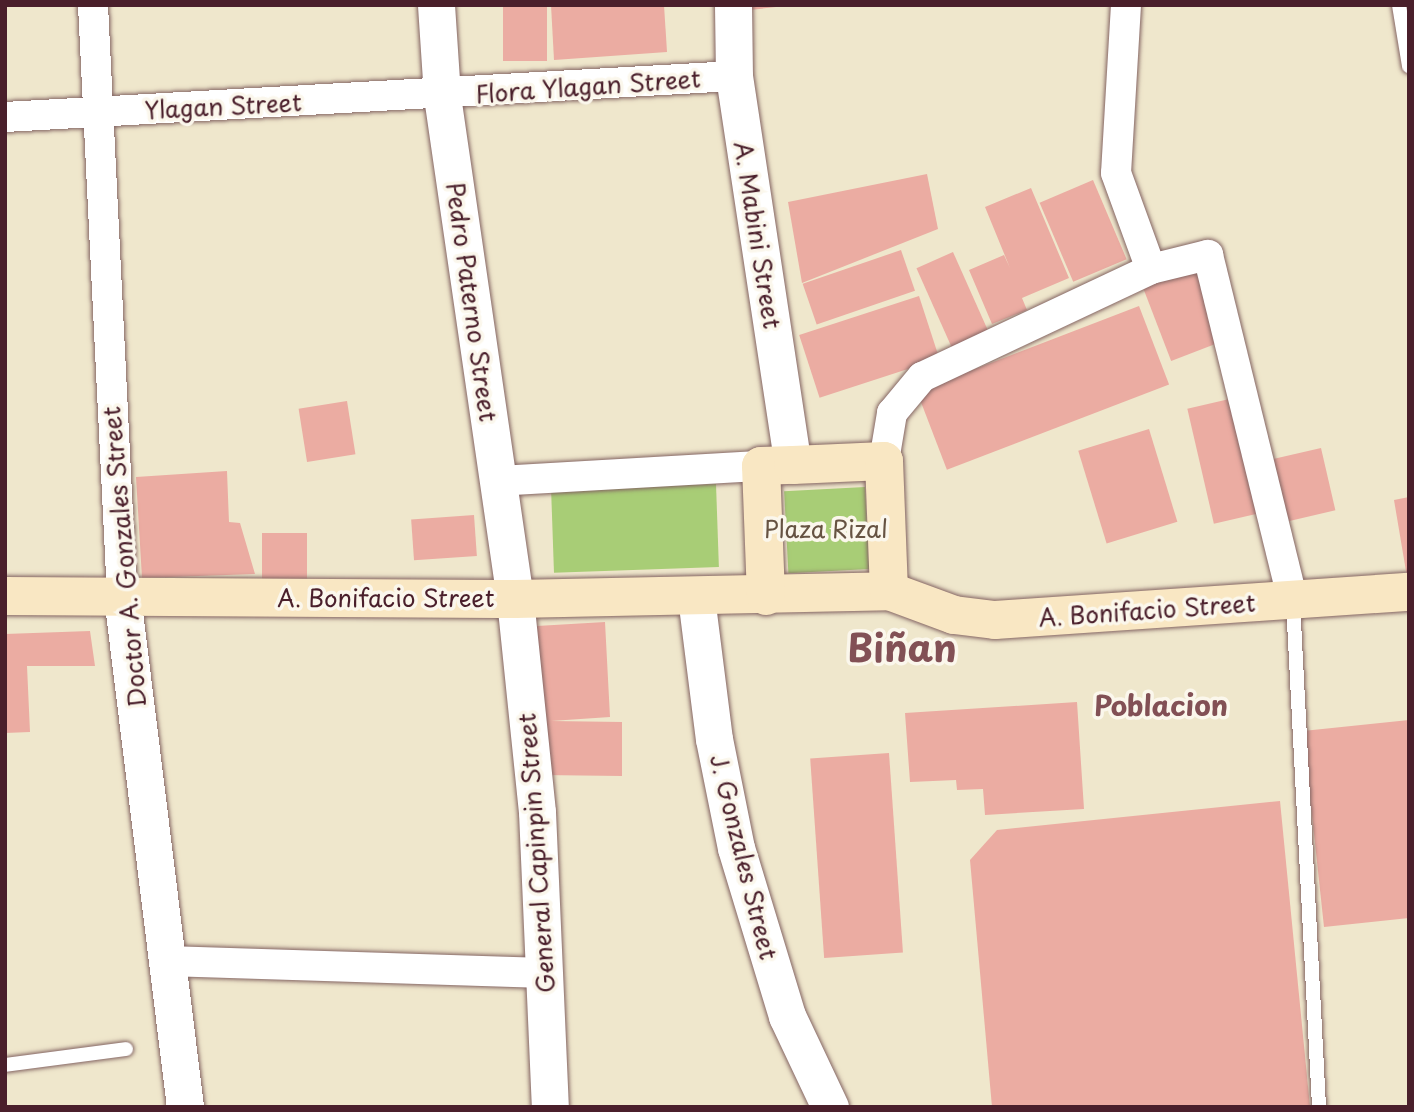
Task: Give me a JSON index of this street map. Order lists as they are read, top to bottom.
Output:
{
  "streets": {
    "main road": ["A. Bonifacio Street"],
    "street": [
      "Flora Ylagan Street",
      "Ylagan Street",
      "A. Mabini Street",
      "Pedro Paterno Street",
      "Doctor A. Gonzales Street",
      "General Capinpin Street",
      "J. Gonzales Street"
    ]
  },
  "crossings": [
    ["Flora Ylagan Street", "Ylagan Street"],
    ["Flora Ylagan Street", "A. Mabini Street"],
    ["Flora Ylagan Street", "Pedro Paterno Street"],
    ["Ylagan Street", "Pedro Paterno Street"],
    ["Ylagan Street", "Doctor A. Gonzales Street"],
    ["Pedro Paterno Street", "A. Bonifacio Street"],
    ["Pedro Paterno Street", "General Capinpin Street"],
    ["Doctor A. Gonzales Street", "A. Bonifacio Street"],
    ["A. Bonifacio Street", "General Capinpin Street"],
    ["A. Bonifacio Street", "J. Gonzales Street"]
  ],
  "districts": ["Biñan", "Poblacion"],
  "parks": ["Plaza Rizal"]
}
